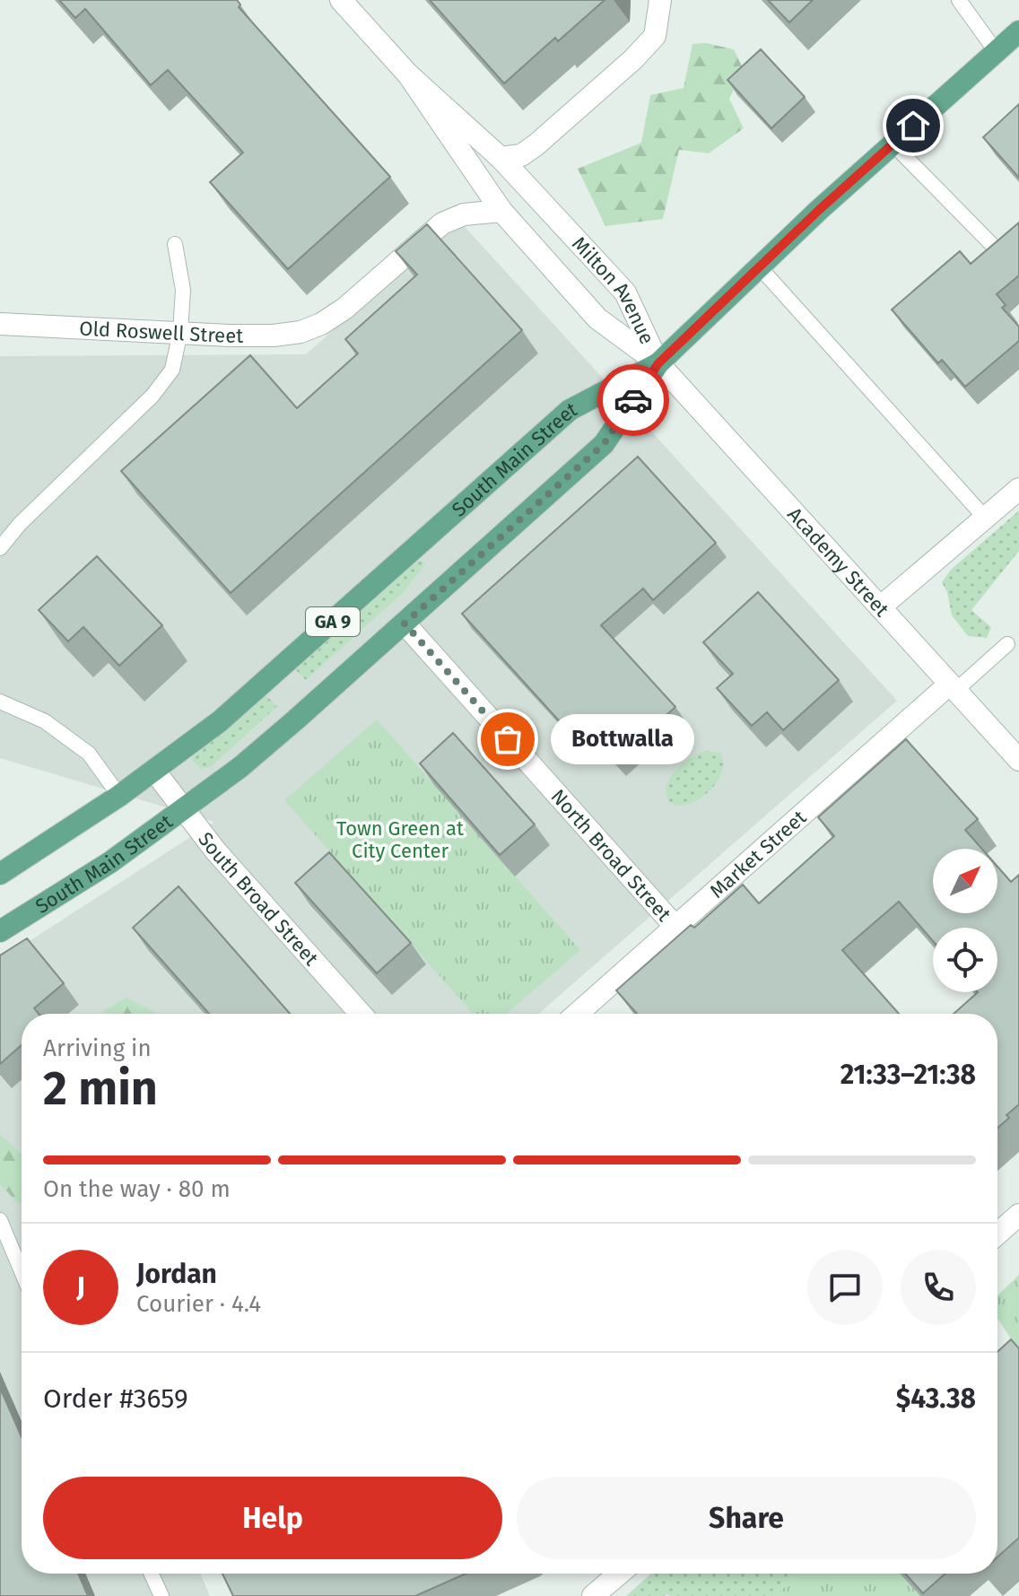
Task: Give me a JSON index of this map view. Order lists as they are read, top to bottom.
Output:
{
  "streets": {
    "main road": ["South Main Street", "GA 9"],
    "street": [
      "Milton Avenue",
      "Old Roswell Street",
      "Academy Street",
      "Market Street",
      "North Broad Street",
      "South Broad Street"
    ]
  },
  "crossings": [
    ["Milton Avenue", "Old Roswell Street"],
    ["Milton Avenue", "South Main Street"],
    ["Milton Avenue", "Academy Street"],
    ["Milton Avenue", "GA 9"],
    ["South Main Street", "Academy Street"],
    ["South Main Street", "GA 9"],
    ["South Main Street", "North Broad Street"],
    ["South Main Street", "South Broad Street"],
    ["Academy Street", "GA 9"],
    ["Academy Street", "Market Street"],
    ["Market Street", "North Broad Street"]
  ],
  "parks": ["Town Green at City Center"],
  "places": ["Bottwalla"],
  "north": "top right",
  "page": {
    "bubble": "Bottwalla",
    "heading": ["2 min", "Arriving in", "21:33–21:38"],
    "panel": [
      "Jordan",
      "Courier · 4.4",
      "Order #3659",
      "$43.38"
    ],
    "bar": "On the way · 80 m",
    "round": "J",
    "buttons": ["Help", "Share"]
  }
}
